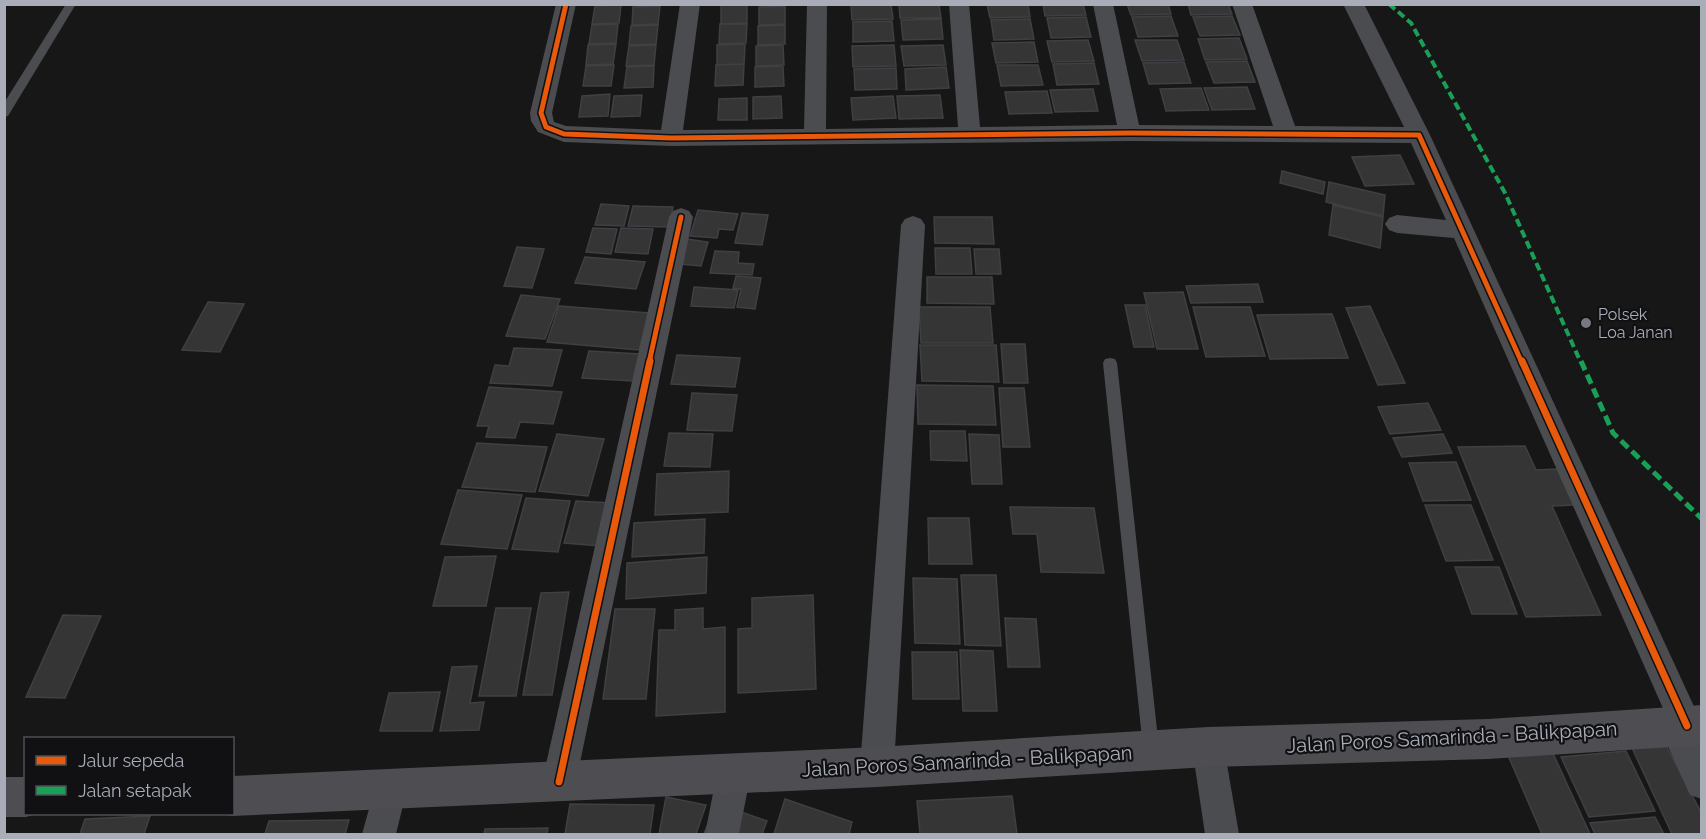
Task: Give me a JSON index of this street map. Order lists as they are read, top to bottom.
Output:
{
  "streets": {
    "highway": ["Jalan Poros Samarinda - Balikpapan"]
  },
  "places": ["Polsek Loa Janan"],
  "legend": ["Jalur sepeda", "Jalan setapak"]
}
